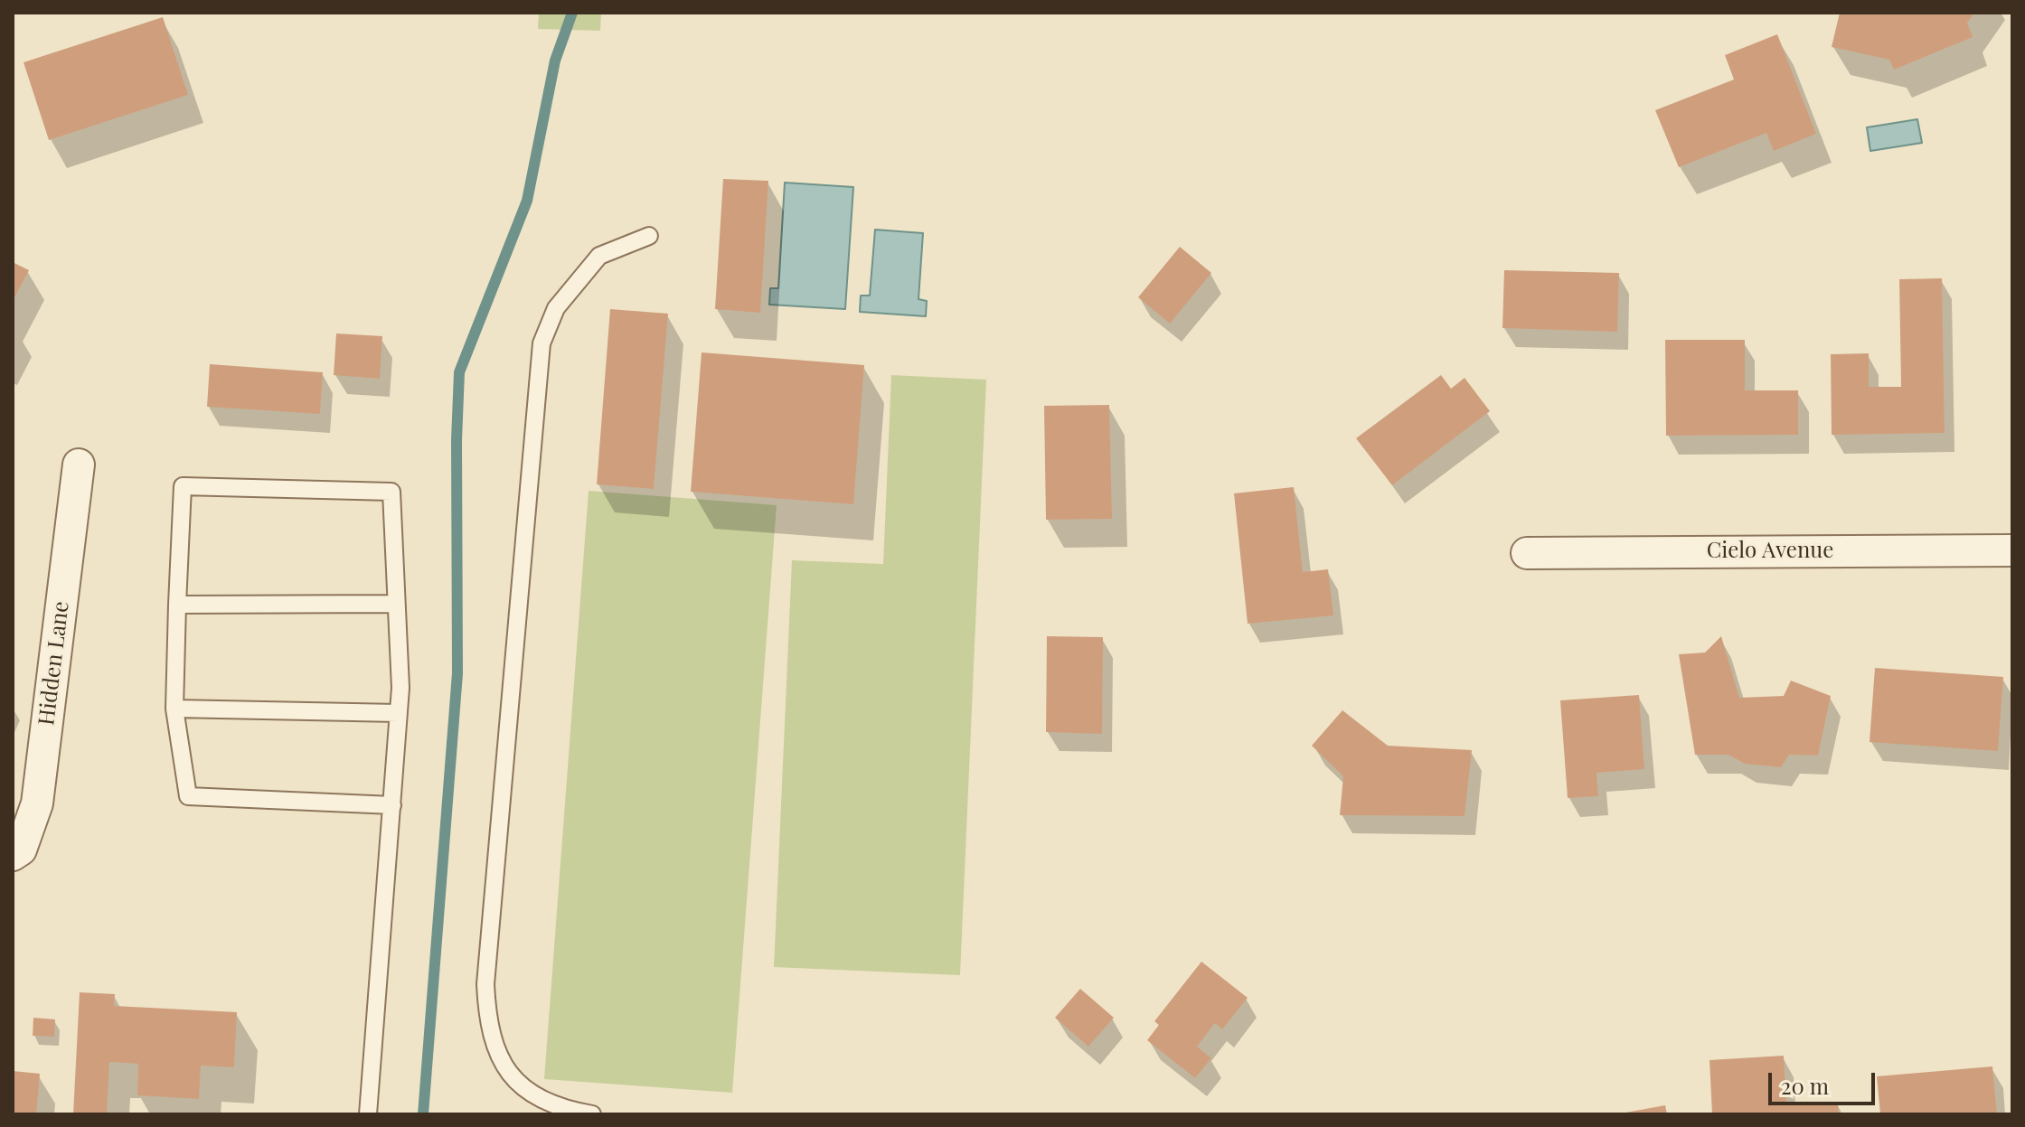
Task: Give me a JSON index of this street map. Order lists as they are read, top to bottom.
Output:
{
  "streets": {
    "street": ["Cielo Avenue", "Hidden Lane"]
  },
  "scale_bar": "20 m"
}
